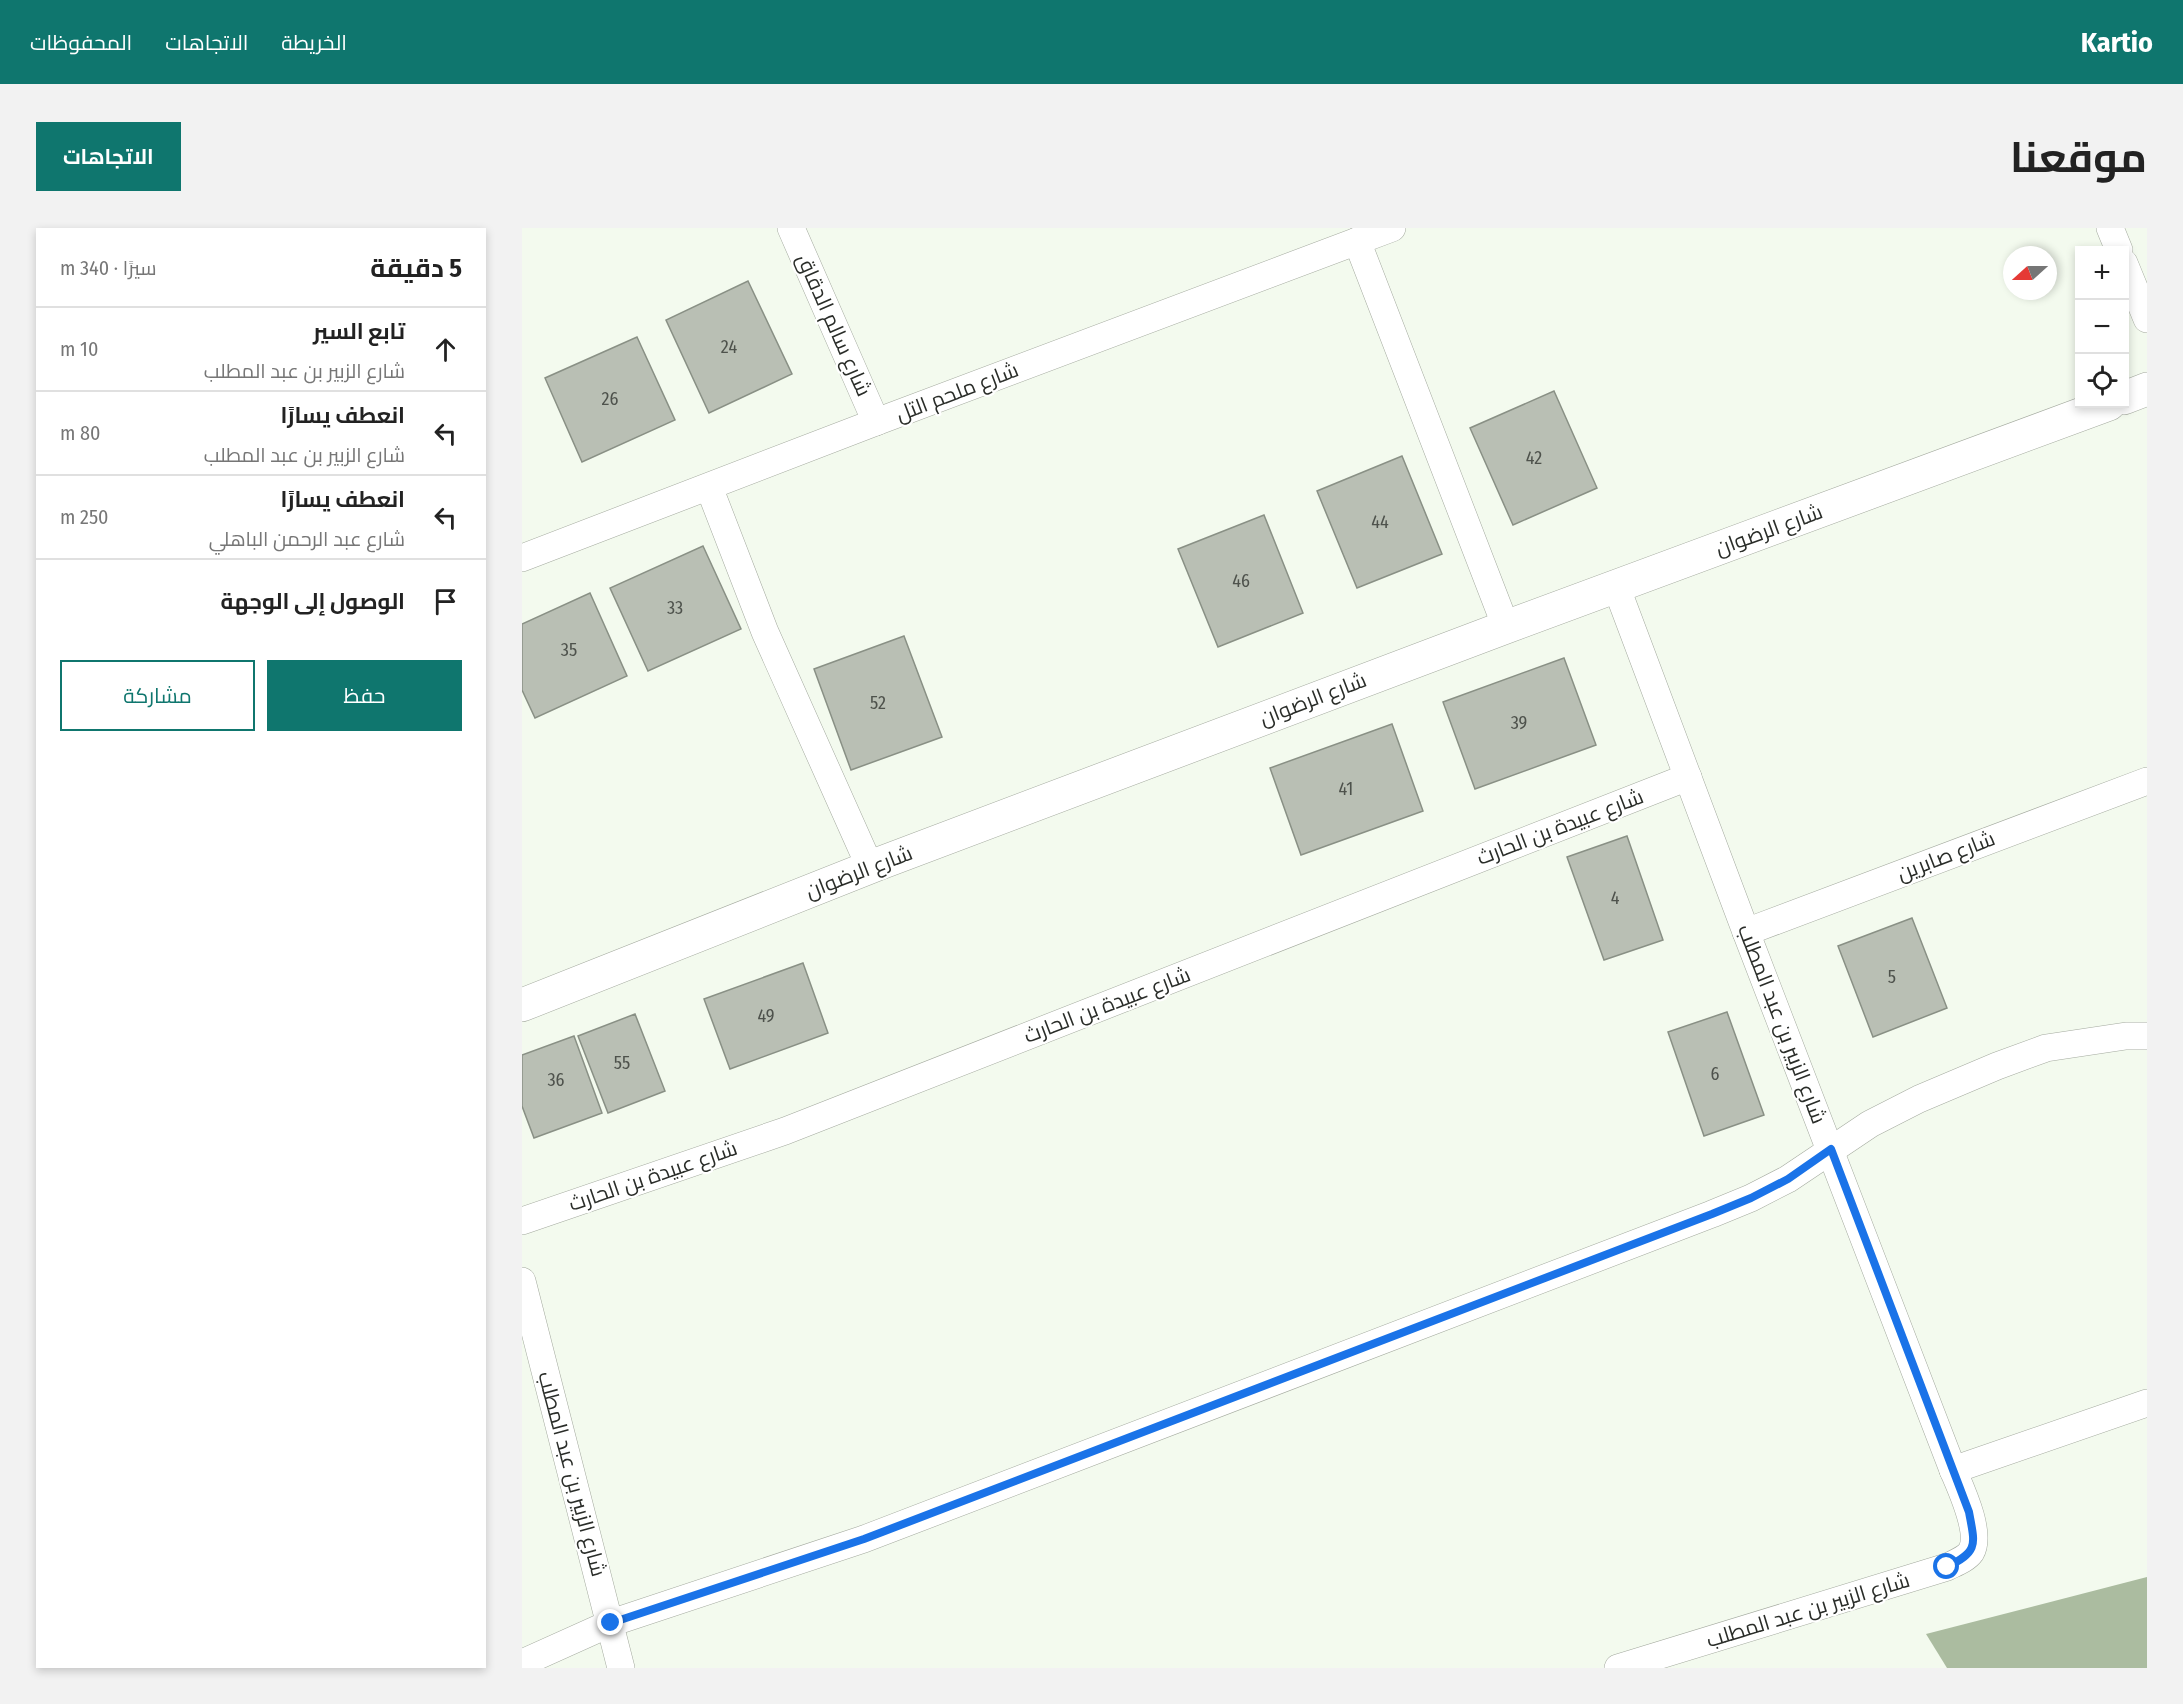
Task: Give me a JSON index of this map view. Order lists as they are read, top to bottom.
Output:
{
  "streets": {
    "main road": ["شارع الرضوان"],
    "street": [
      "شارع سالم الدقاق",
      "شارع ملحم التل",
      "شارع عبيدة بن الحارث",
      "شارع صابرين",
      "شارع الزبير بن عبد المطلب"
    ]
  },
  "crossings": [
    ["شارع سالم الدقاق", "شارع ملحم التل"],
    ["شارع الرضوان", "شارع الزبير بن عبد المطلب"],
    ["شارع عبيدة بن الحارث", "شارع الزبير بن عبد المطلب"],
    ["شارع صابرين", "شارع الزبير بن عبد المطلب"]
  ],
  "house_numbers": [
    "24",
    "26",
    "42",
    "44",
    "46",
    "33",
    "35",
    "52",
    "39",
    "41",
    "4",
    "5",
    "49",
    "55",
    "6",
    "36"
  ],
  "north": "left",
  "page": {
    "header": "Kartio",
    "nav": ["الخريطة", "الاتجاهات", "المحفوظات"],
    "title": "موقعنا",
    "buttons": [
      "الاتجاهات",
      ["حفظ", "مشاركة"]
    ],
    "heading": ["5 دقيقة", "سيرًا · 340 m"],
    "map_buttons": ["+", "−"],
    "list": [
      ["تابع السير", "شارع الزبير بن عبد المطلب", "10 m"],
      ["انعطف يسارًا", "شارع الزبير بن عبد المطلب", "80 m"],
      ["انعطف يسارًا", "شارع عبد الرحمن الباهلي", "250 m"],
      "الوصول إلى الوجهة"
    ]
  }
}
